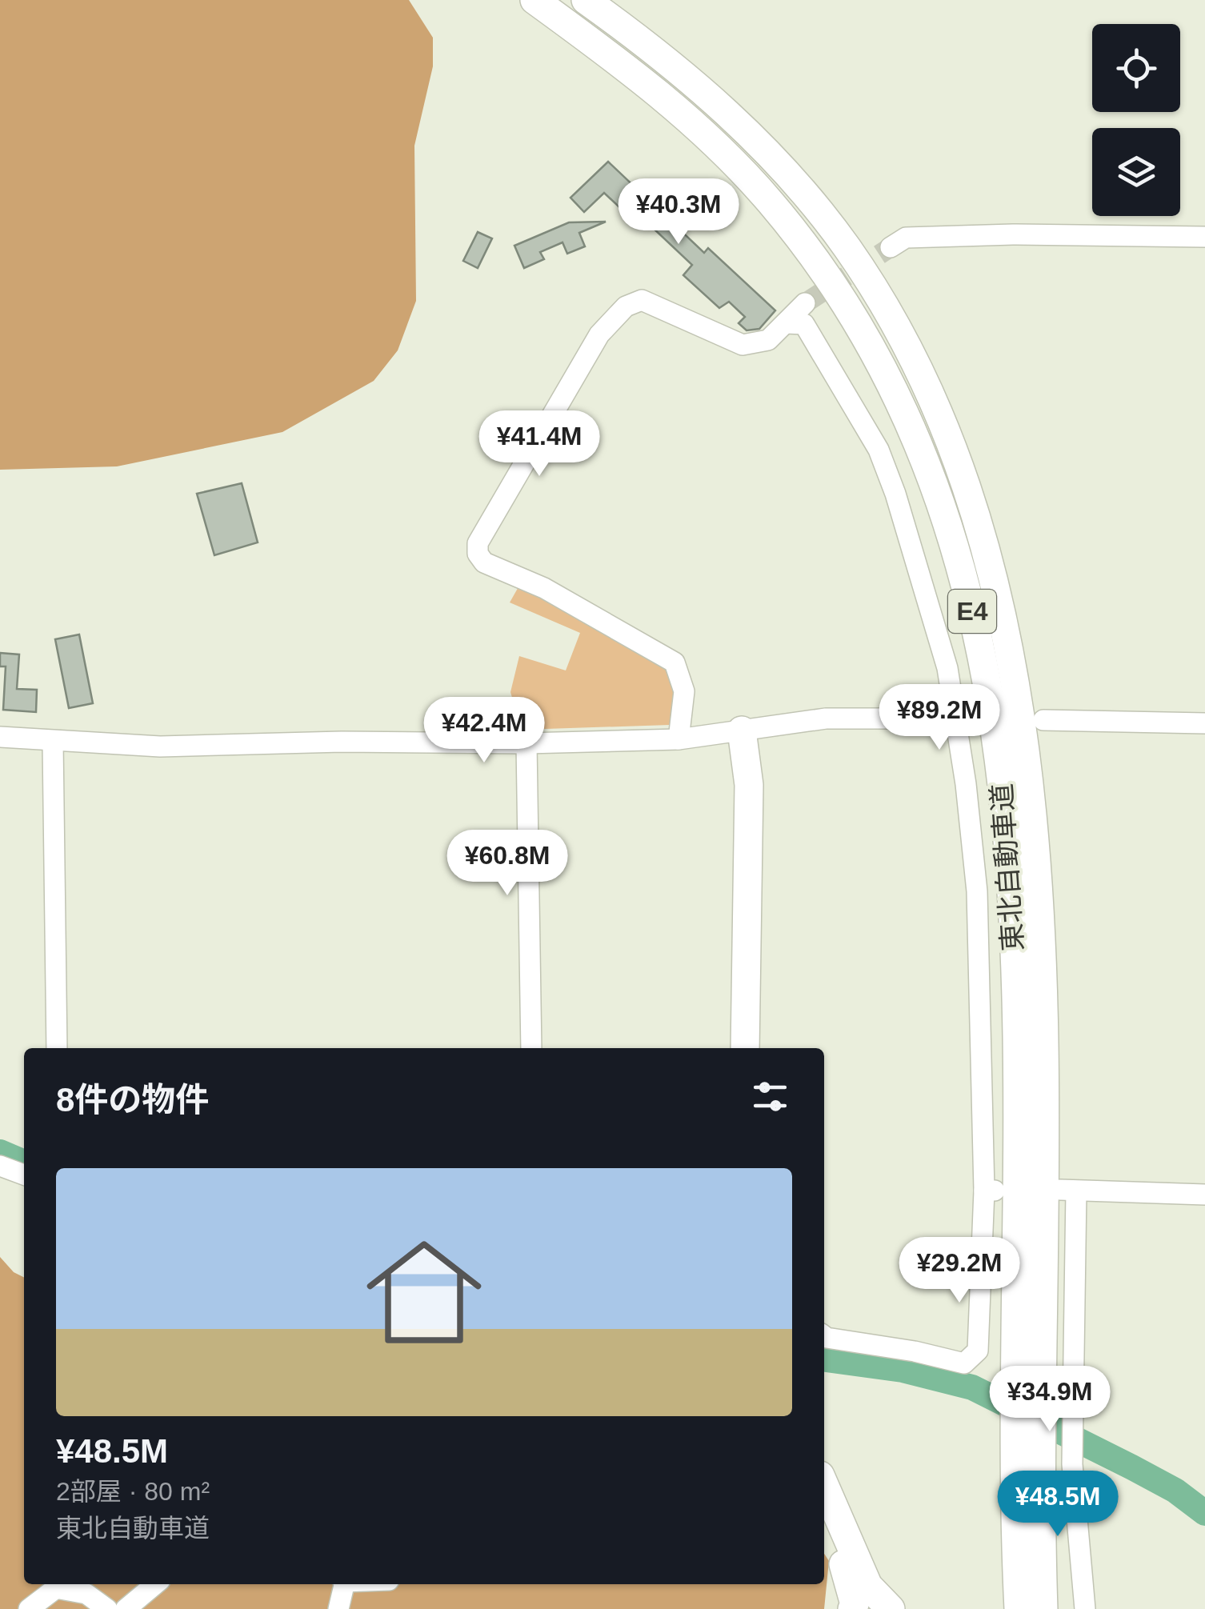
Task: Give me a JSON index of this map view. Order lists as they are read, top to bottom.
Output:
{
  "streets": {
    "highway": ["E4", "東北自動車道"]
  },
  "page": {
    "price": [
      "¥40.3M",
      "¥41.4M",
      "¥89.2M",
      "¥42.4M",
      "¥60.8M",
      "¥29.2M",
      "¥34.9M",
      "¥48.5M"
    ],
    "heading": "8件の物件",
    "list": [
      {
        "name": "¥48.5M",
        "note": "2部屋 · 80 m² · 東北自動車道"
      }
    ]
  }
}
